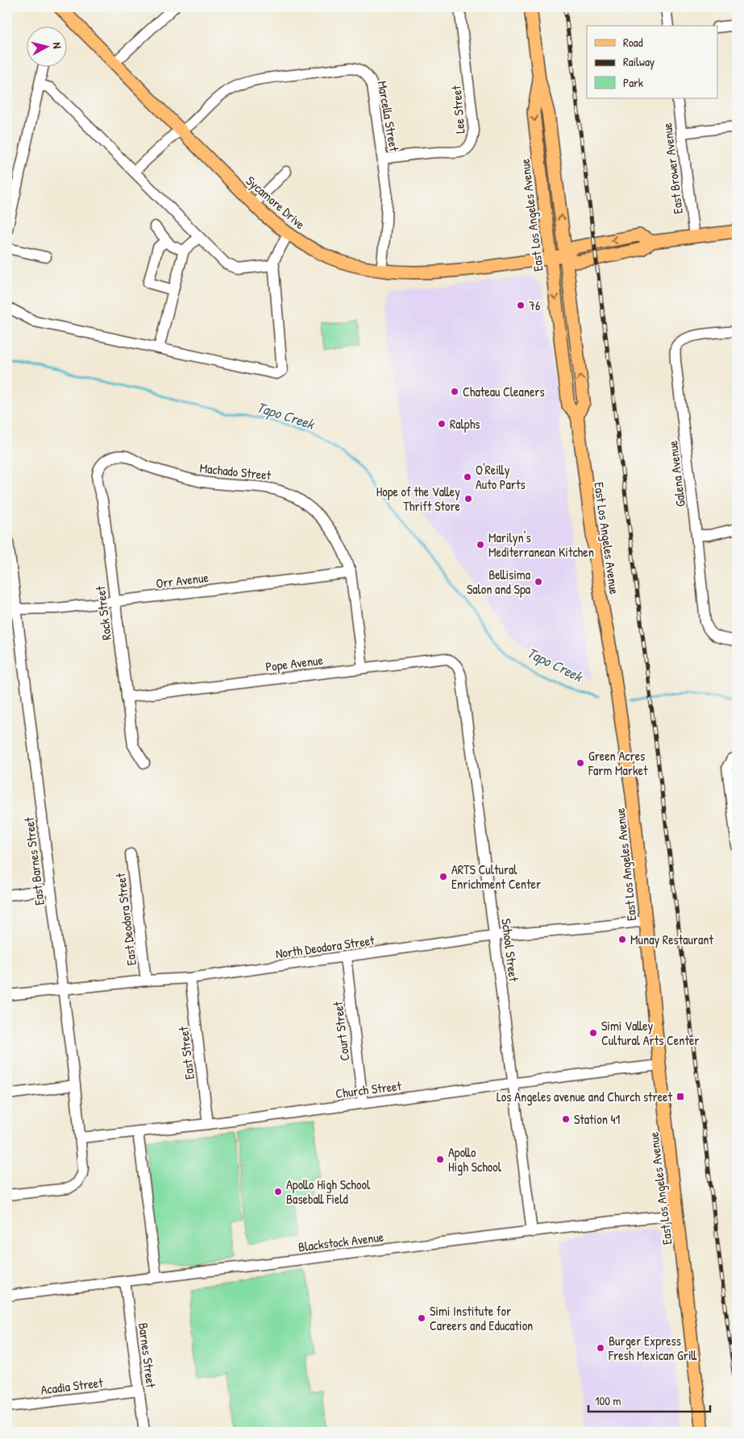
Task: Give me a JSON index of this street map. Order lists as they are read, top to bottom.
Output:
{
  "streets": {
    "main road": ["Sycamore Drive", "East Los Angeles Avenue"],
    "street": [
      "Lee Street",
      "Marcella Street",
      "East Brower Avenue",
      "Machado Street",
      "Galena Avenue",
      "Orr Avenue",
      "Rock Street",
      "Pope Avenue",
      "East Barnes Street",
      "East Deodora Street",
      "North Deodora Street",
      "School Street",
      "Court Street",
      "East Street",
      "Church Street",
      "Blackstock Avenue",
      "Barnes Street",
      "Acadia Street"
    ]
  },
  "crossings": [
    ["Lee Street", "Marcella Street"],
    ["Marcella Street", "Sycamore Drive"],
    ["East Brower Avenue", "Sycamore Drive"],
    ["Sycamore Drive", "East Los Angeles Avenue"],
    ["East Los Angeles Avenue", "North Deodora Street"],
    ["East Los Angeles Avenue", "Church Street"],
    ["East Los Angeles Avenue", "Blackstock Avenue"],
    ["Machado Street", "Orr Avenue"],
    ["Machado Street", "Rock Street"],
    ["Machado Street", "Pope Avenue"],
    ["Orr Avenue", "Rock Street"],
    ["Orr Avenue", "East Barnes Street"],
    ["Rock Street", "Pope Avenue"],
    ["Pope Avenue", "School Street"],
    ["East Barnes Street", "North Deodora Street"],
    ["East Barnes Street", "Church Street"],
    ["East Deodora Street", "North Deodora Street"],
    ["North Deodora Street", "School Street"],
    ["North Deodora Street", "Court Street"],
    ["North Deodora Street", "East Street"],
    ["School Street", "Church Street"],
    ["School Street", "Blackstock Avenue"],
    ["Court Street", "Church Street"],
    ["East Street", "Church Street"],
    ["Blackstock Avenue", "Barnes Street"],
    ["Barnes Street", "Acadia Street"]
  ],
  "water": ["Tapo Creek"],
  "places": {
    "other": [
      "76",
      "Chateau Cleaners",
      "Ralphs",
      "O'Reilly Auto Parts",
      "Hope of the Valley Thrift Store",
      "Marilyn's Mediterranean Kitchen",
      "Bellisima Salon and Spa",
      "Green Acres Farm Market",
      "ARTS Cultural Enrichment Center",
      "Munay Restaurant",
      "Simi Valley Cultural Arts Center",
      "Station 41",
      "Apollo High School",
      "Apollo High School Baseball Field",
      "Simi Institute for Careers and Education",
      "Burger Express Fresh Mexican Grill"
    ],
    "transit": ["Los Angeles avenue and Church street"]
  },
  "legend": ["Road", "Railway", "Park"],
  "scale_bar": "100 m",
  "north": "right"
}
